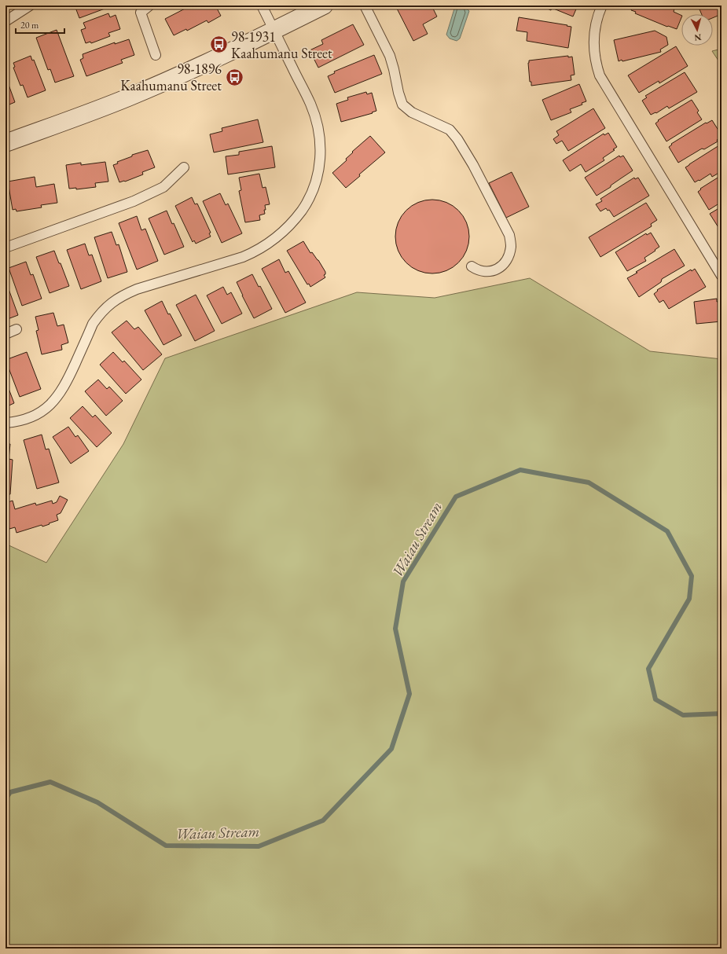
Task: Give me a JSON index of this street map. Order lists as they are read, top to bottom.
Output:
{
  "water": ["Waiau Stream"],
  "places": {
    "bus stop": ["98-1931 Kaahumanu Street", "98-1896 Kaahumanu Street"]
  },
  "scale_bar": "20 m",
  "north": "bottom"
}
